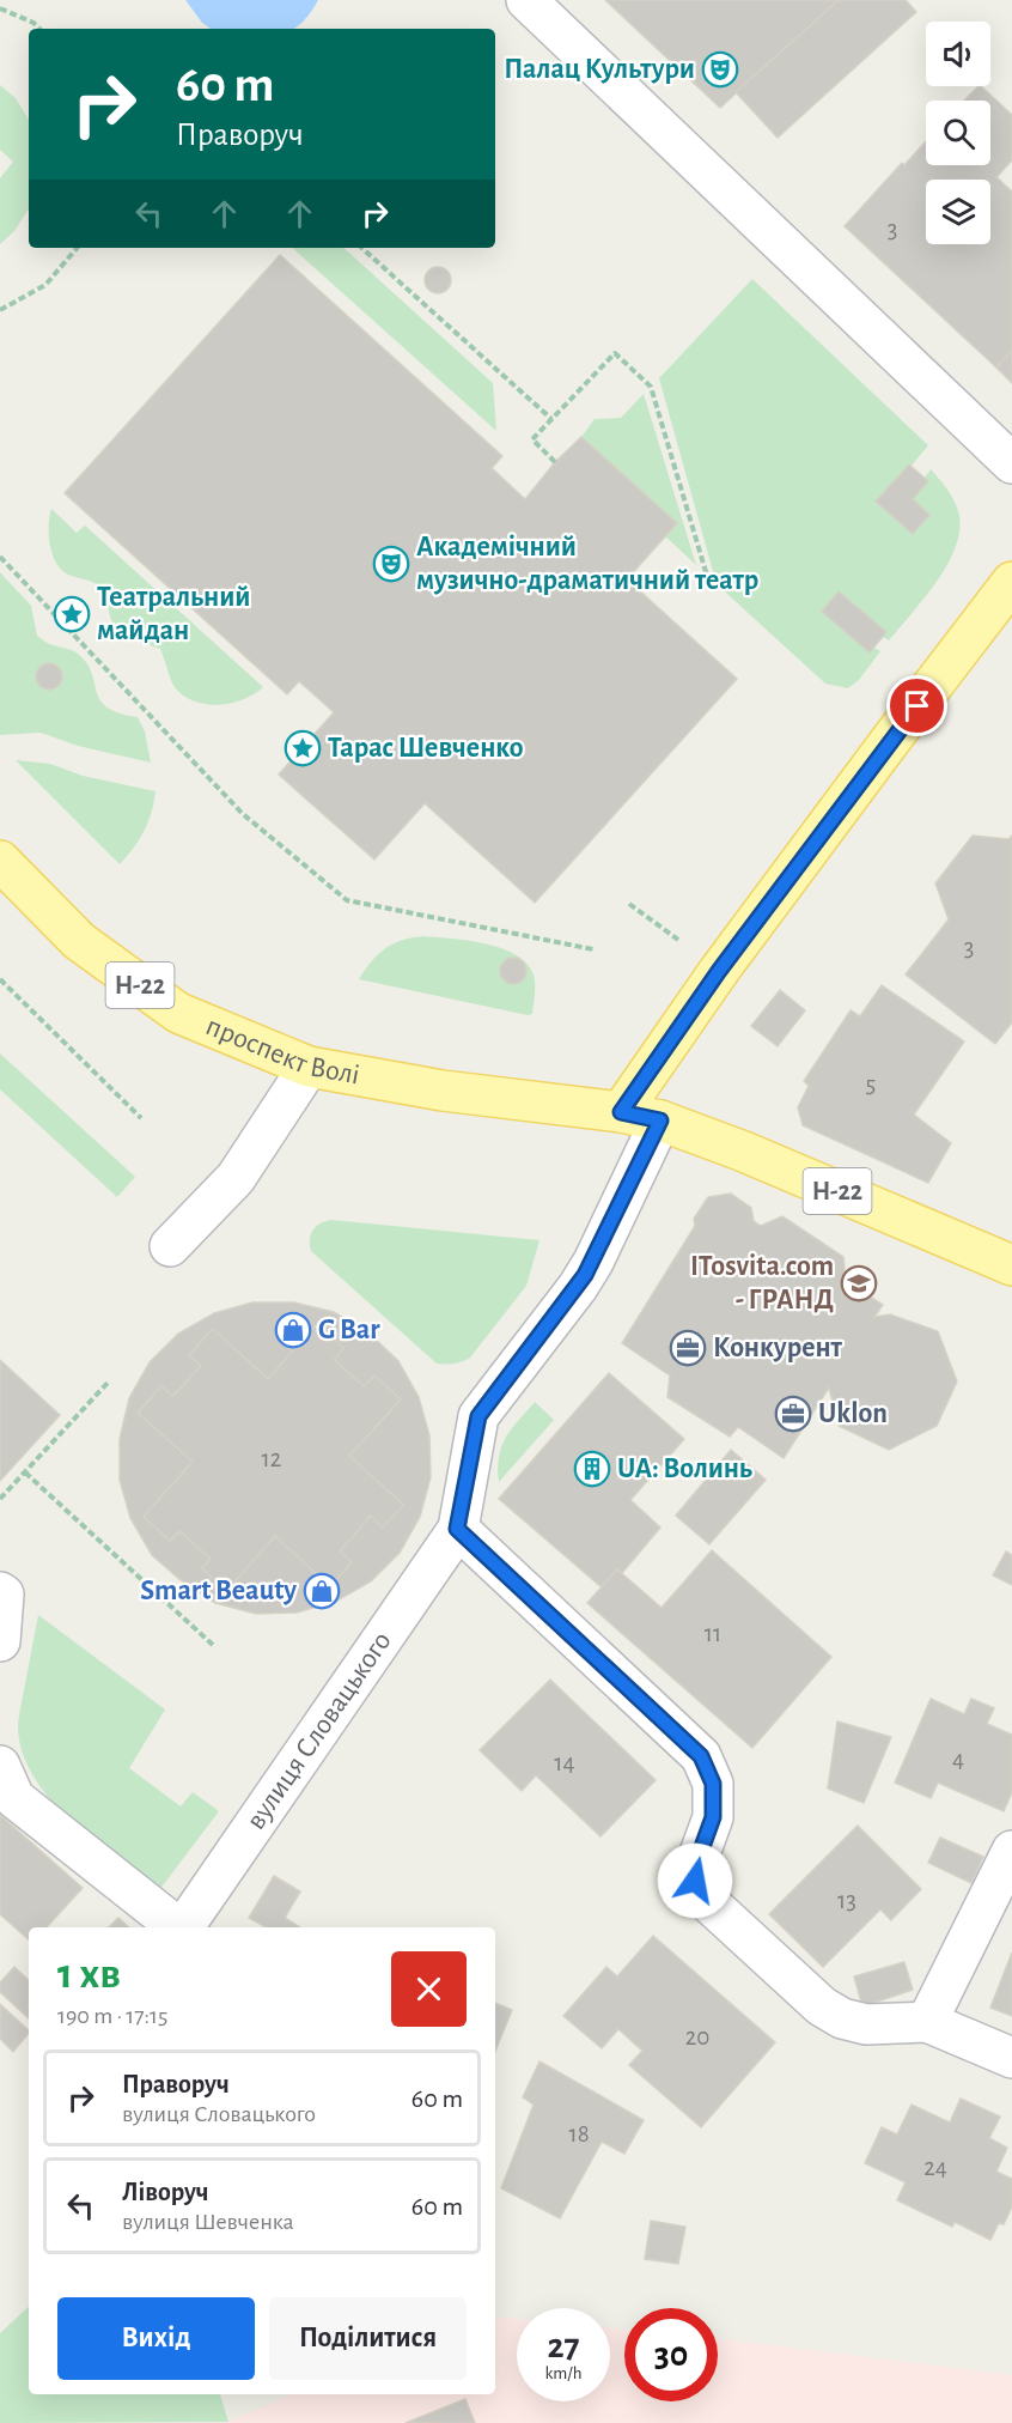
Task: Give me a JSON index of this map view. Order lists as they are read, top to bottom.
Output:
{
  "streets": {
    "main road": ["Н-22", "проспект Волі"],
    "street": ["вулиця Словацького"]
  },
  "crossings": [
    ["Н-22", "проспект Волі"],
    ["Н-22", "вулиця Словацького"]
  ],
  "places": {
    "theatre": ["Палац Культури", "Академічний музично-драматичний театр"],
    "place": ["Театральний майдан", "Тарас Шевченко"],
    "school or university": ["ITosvita.com - ГРАНД"],
    "shop": ["G Bar", "Smart Beauty"],
    "office": ["Конкурент", "Uklon"],
    "building": ["UA: Волинь"]
  },
  "house_numbers": [
    "3",
    "3",
    "5",
    "12",
    "11",
    "4",
    "14",
    "13",
    "20",
    "18",
    "24"
  ],
  "page": {
    "turn": ["60 m", "Праворуч"],
    "heading": ["1 хв", "190 m · 17:15"],
    "list": [
      {
        "name": "Праворуч",
        "note": "вулиця Словацького",
        "value": "60 m"
      },
      {
        "name": "Ліворуч",
        "note": "вулиця Шевченка",
        "value": "60 m"
      }
    ],
    "buttons": ["Вихід", "Поділитися"],
    "speed": "27 km/h",
    "limit": "30"
  }
}
